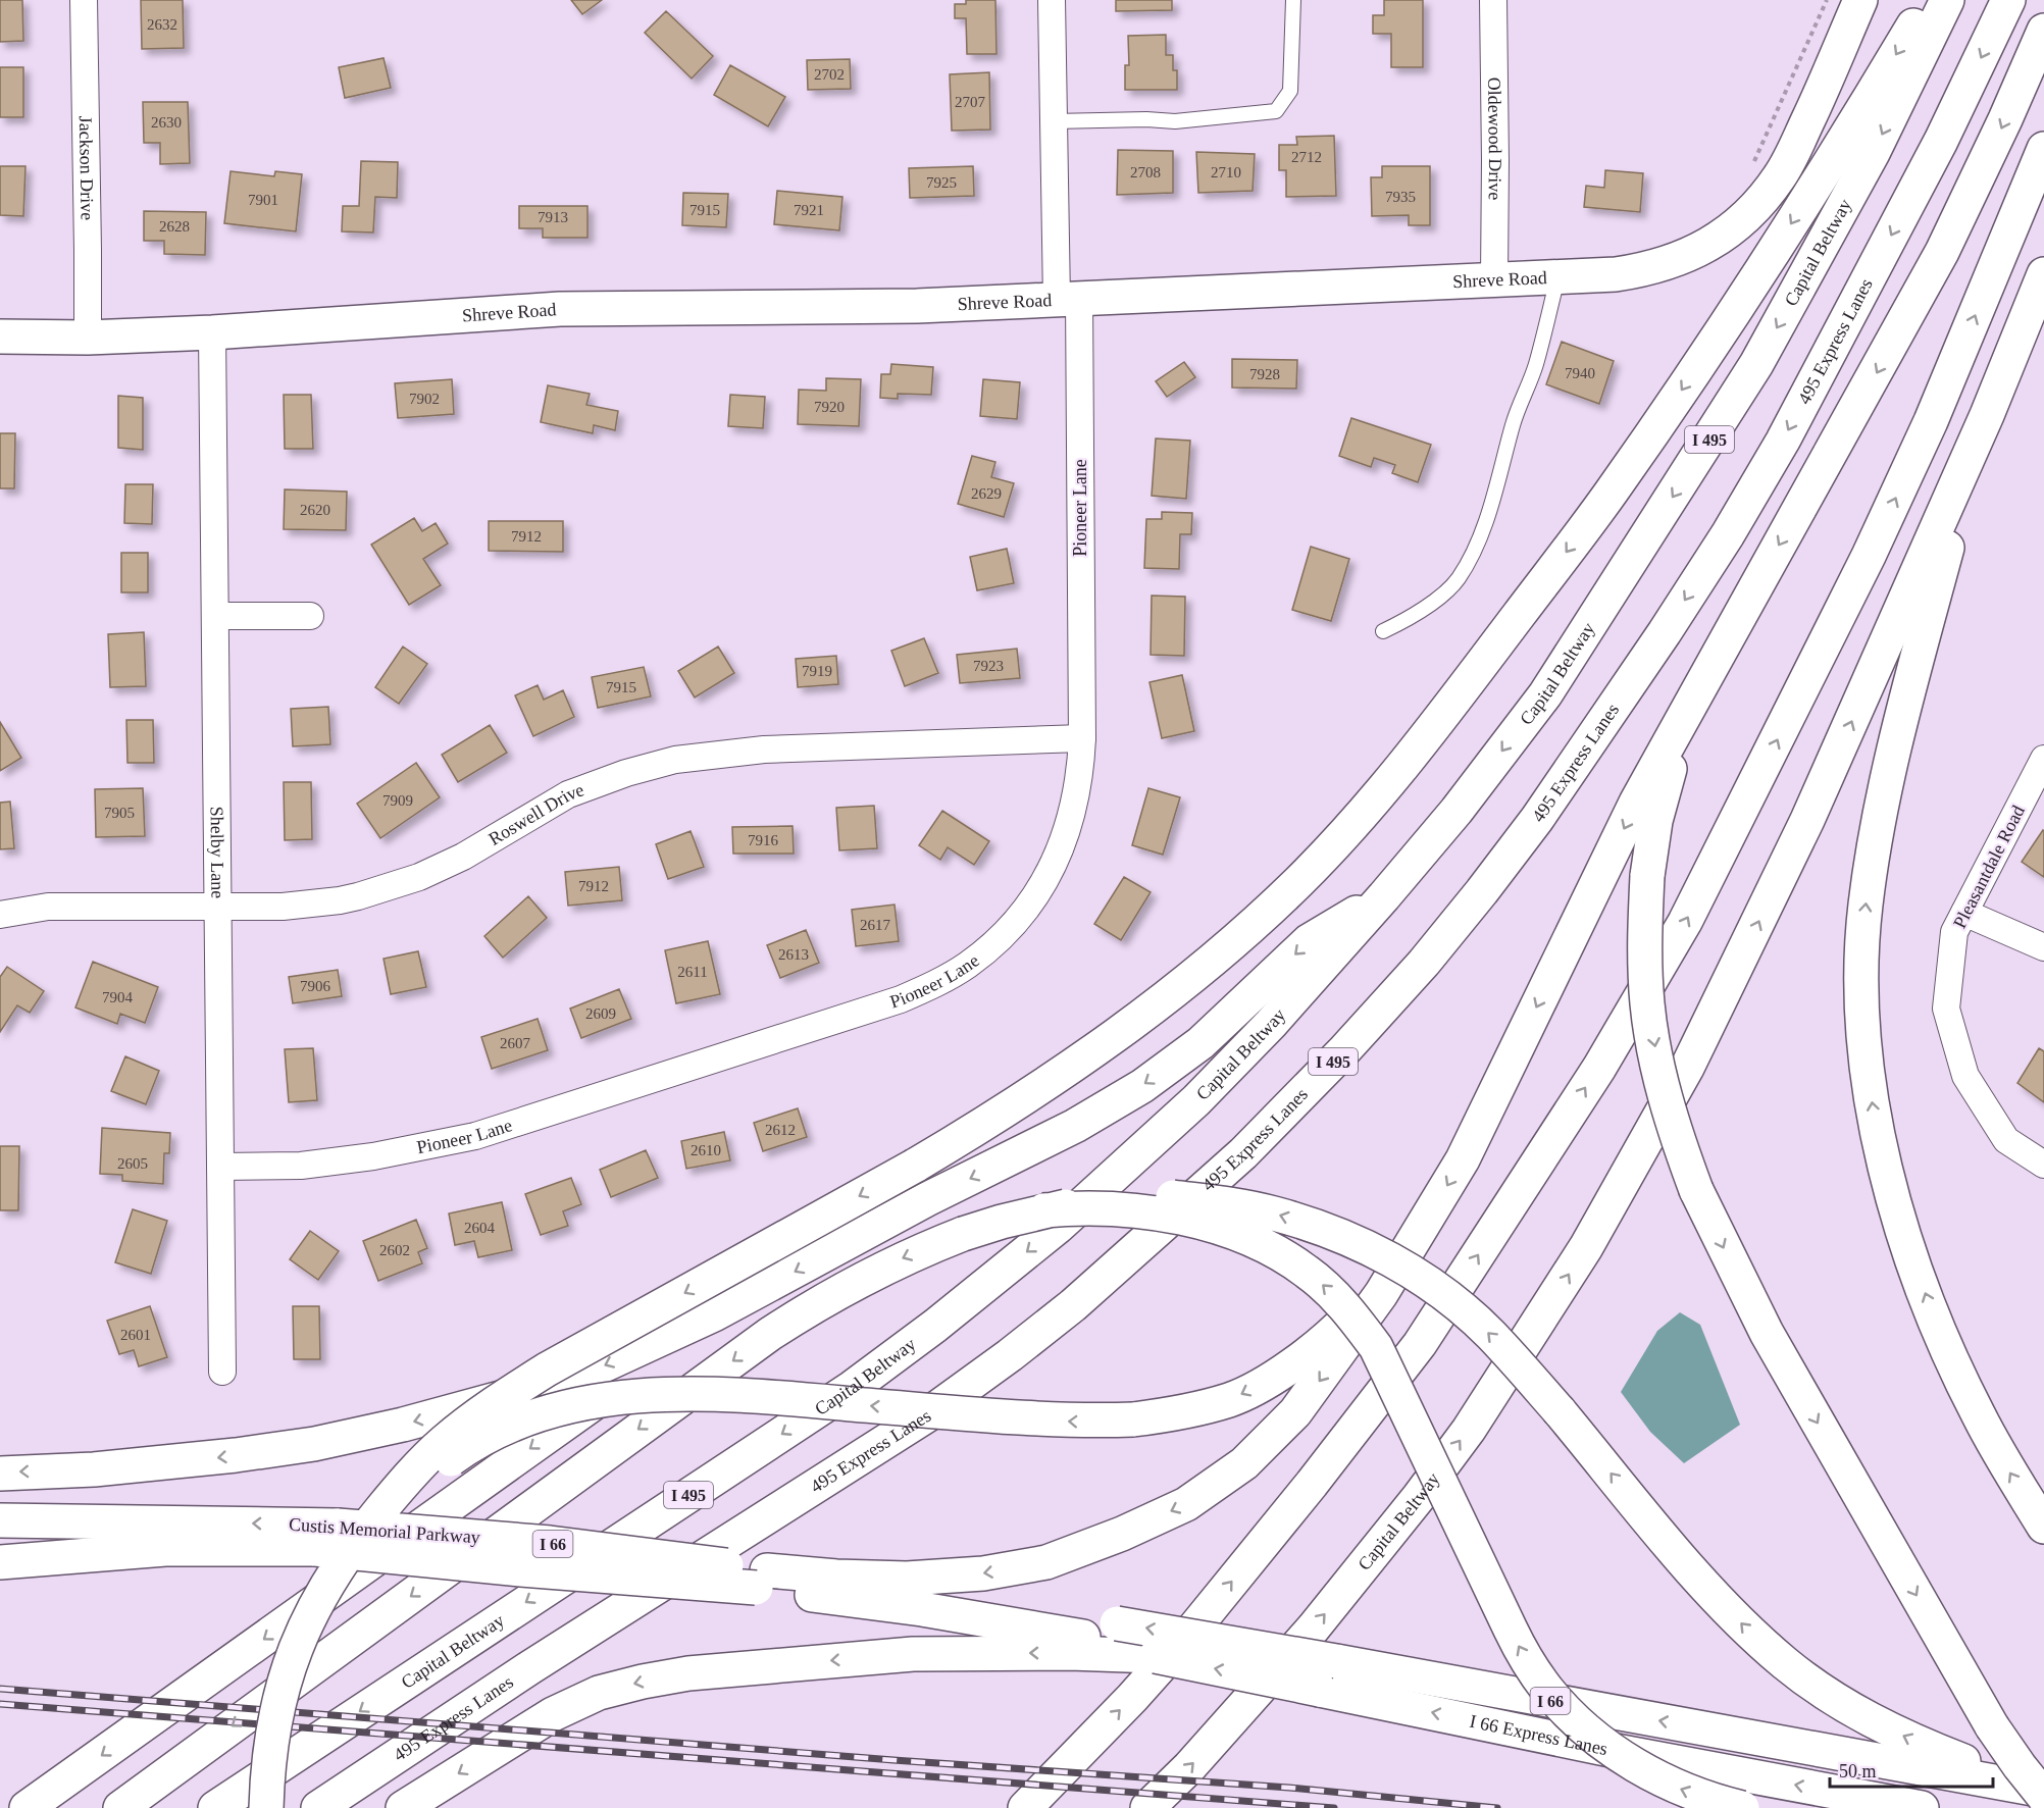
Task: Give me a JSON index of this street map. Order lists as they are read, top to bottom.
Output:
{
  "streets": {
    "main road": [
      "Capital Beltway",
      "Shreve Road",
      "495 Express Lanes",
      "I 495",
      "Custis Memorial Parkway",
      "I 66",
      "I 66 Express Lanes"
    ],
    "street": [
      "Oldewood Drive",
      "Jackson Drive",
      "Pioneer Lane",
      "Roswell Drive",
      "Shelby Lane",
      "Pleasantdale Road"
    ]
  },
  "crossings": [
    ["Oldewood Drive", "Shreve Road"],
    ["Jackson Drive", "Shreve Road"],
    ["Shreve Road", "Pioneer Lane"],
    ["Shreve Road", "Shelby Lane"],
    ["Pioneer Lane", "Roswell Drive"],
    ["Pioneer Lane", "Shelby Lane"],
    ["Roswell Drive", "Shelby Lane"],
    ["Custis Memorial Parkway", "I 66"],
    ["I 66", "I 66 Express Lanes"]
  ],
  "house_numbers": [
    "2632",
    "2702",
    "2707",
    "2630",
    "2712",
    "2708",
    "2710",
    "7925",
    "7935",
    "7901",
    "7915",
    "7921",
    "7913",
    "2628",
    "7940",
    "7928",
    "7902",
    "7920",
    "2629",
    "2620",
    "7912",
    "7923",
    "7919",
    "7915",
    "7909",
    "7905",
    "7916",
    "7912",
    "2617",
    "2613",
    "2611",
    "7906",
    "7904",
    "2609",
    "2607",
    "2612",
    "2610",
    "2605",
    "2604",
    "2602",
    "2601"
  ],
  "scale_bar": "50 m"
}
